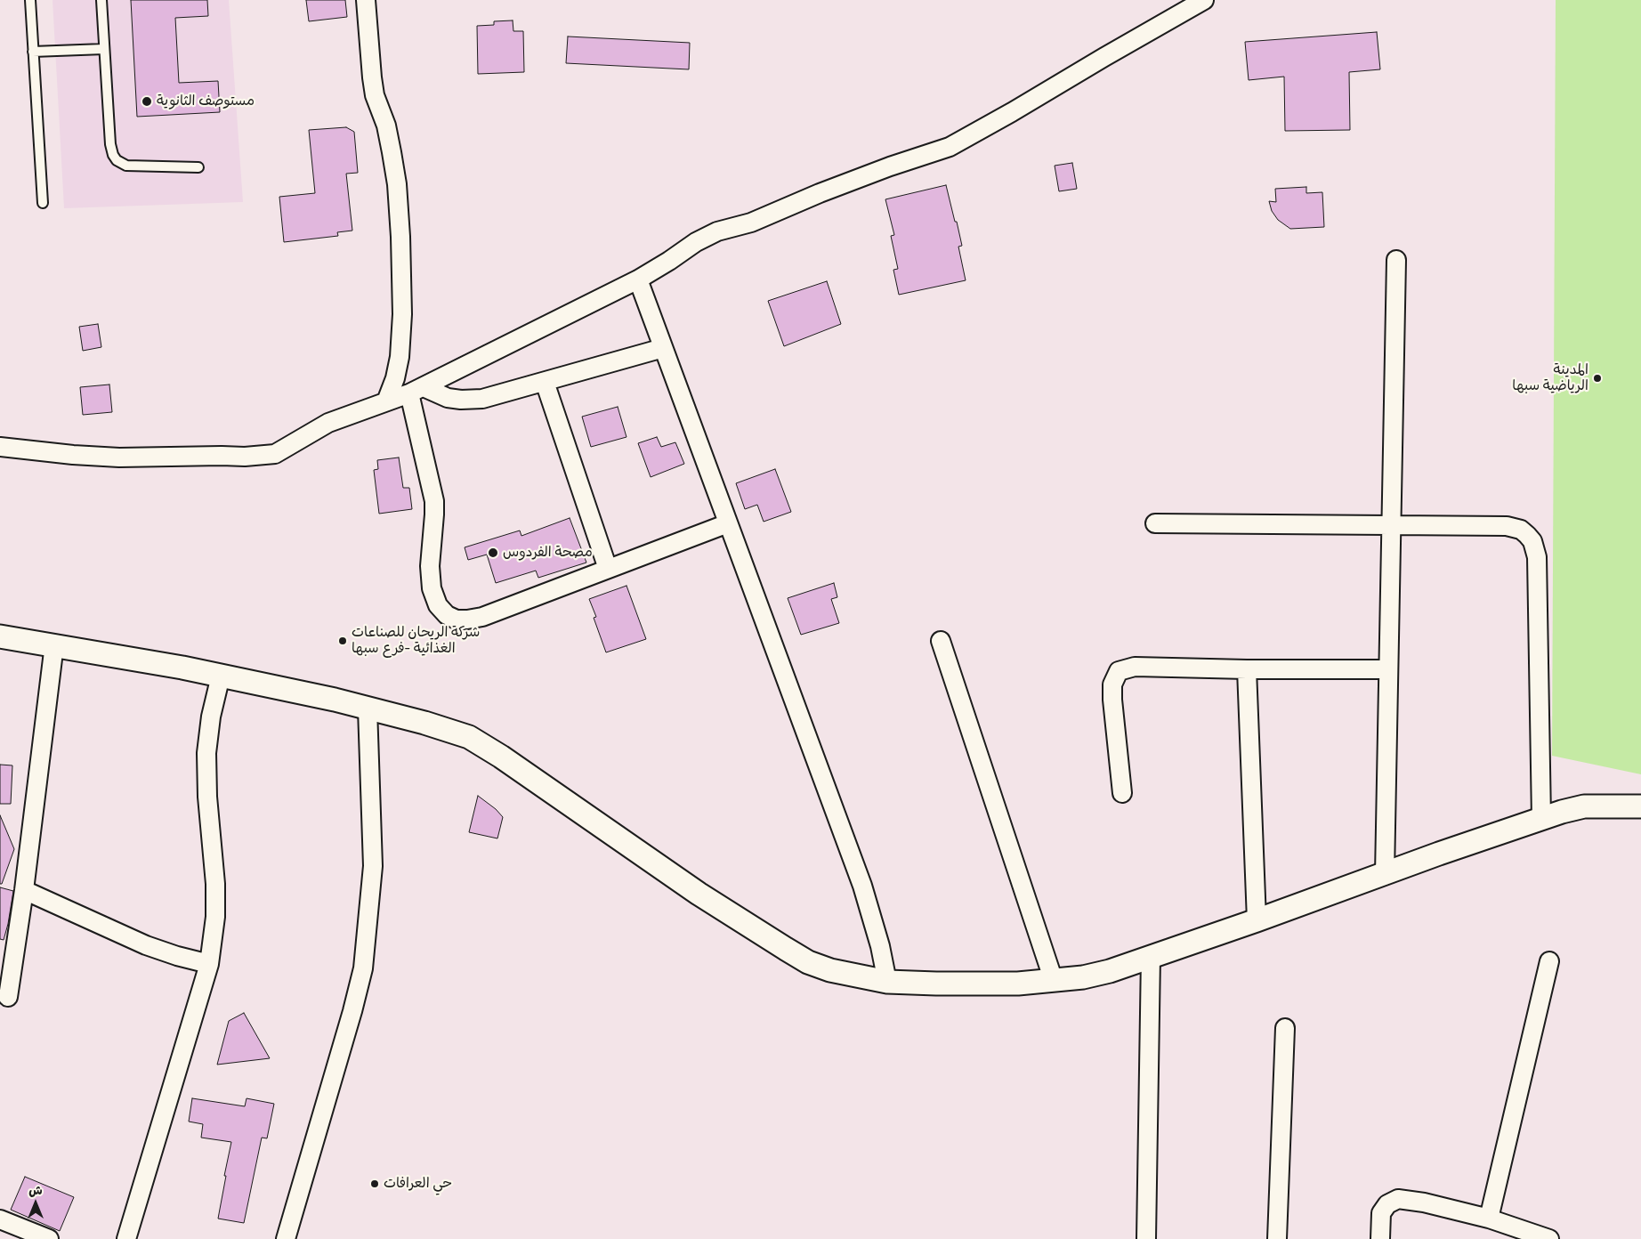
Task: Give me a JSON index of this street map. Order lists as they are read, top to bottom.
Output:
{
  "places": [
    "مستوصف الثانوية",
    "المدينة الرياضية سبها",
    "مصحة الفردوس",
    "شركة الريحان للصناعات الغذائية -فرع سبها",
    "حي العرافات"
  ],
  "north": "top"
}
